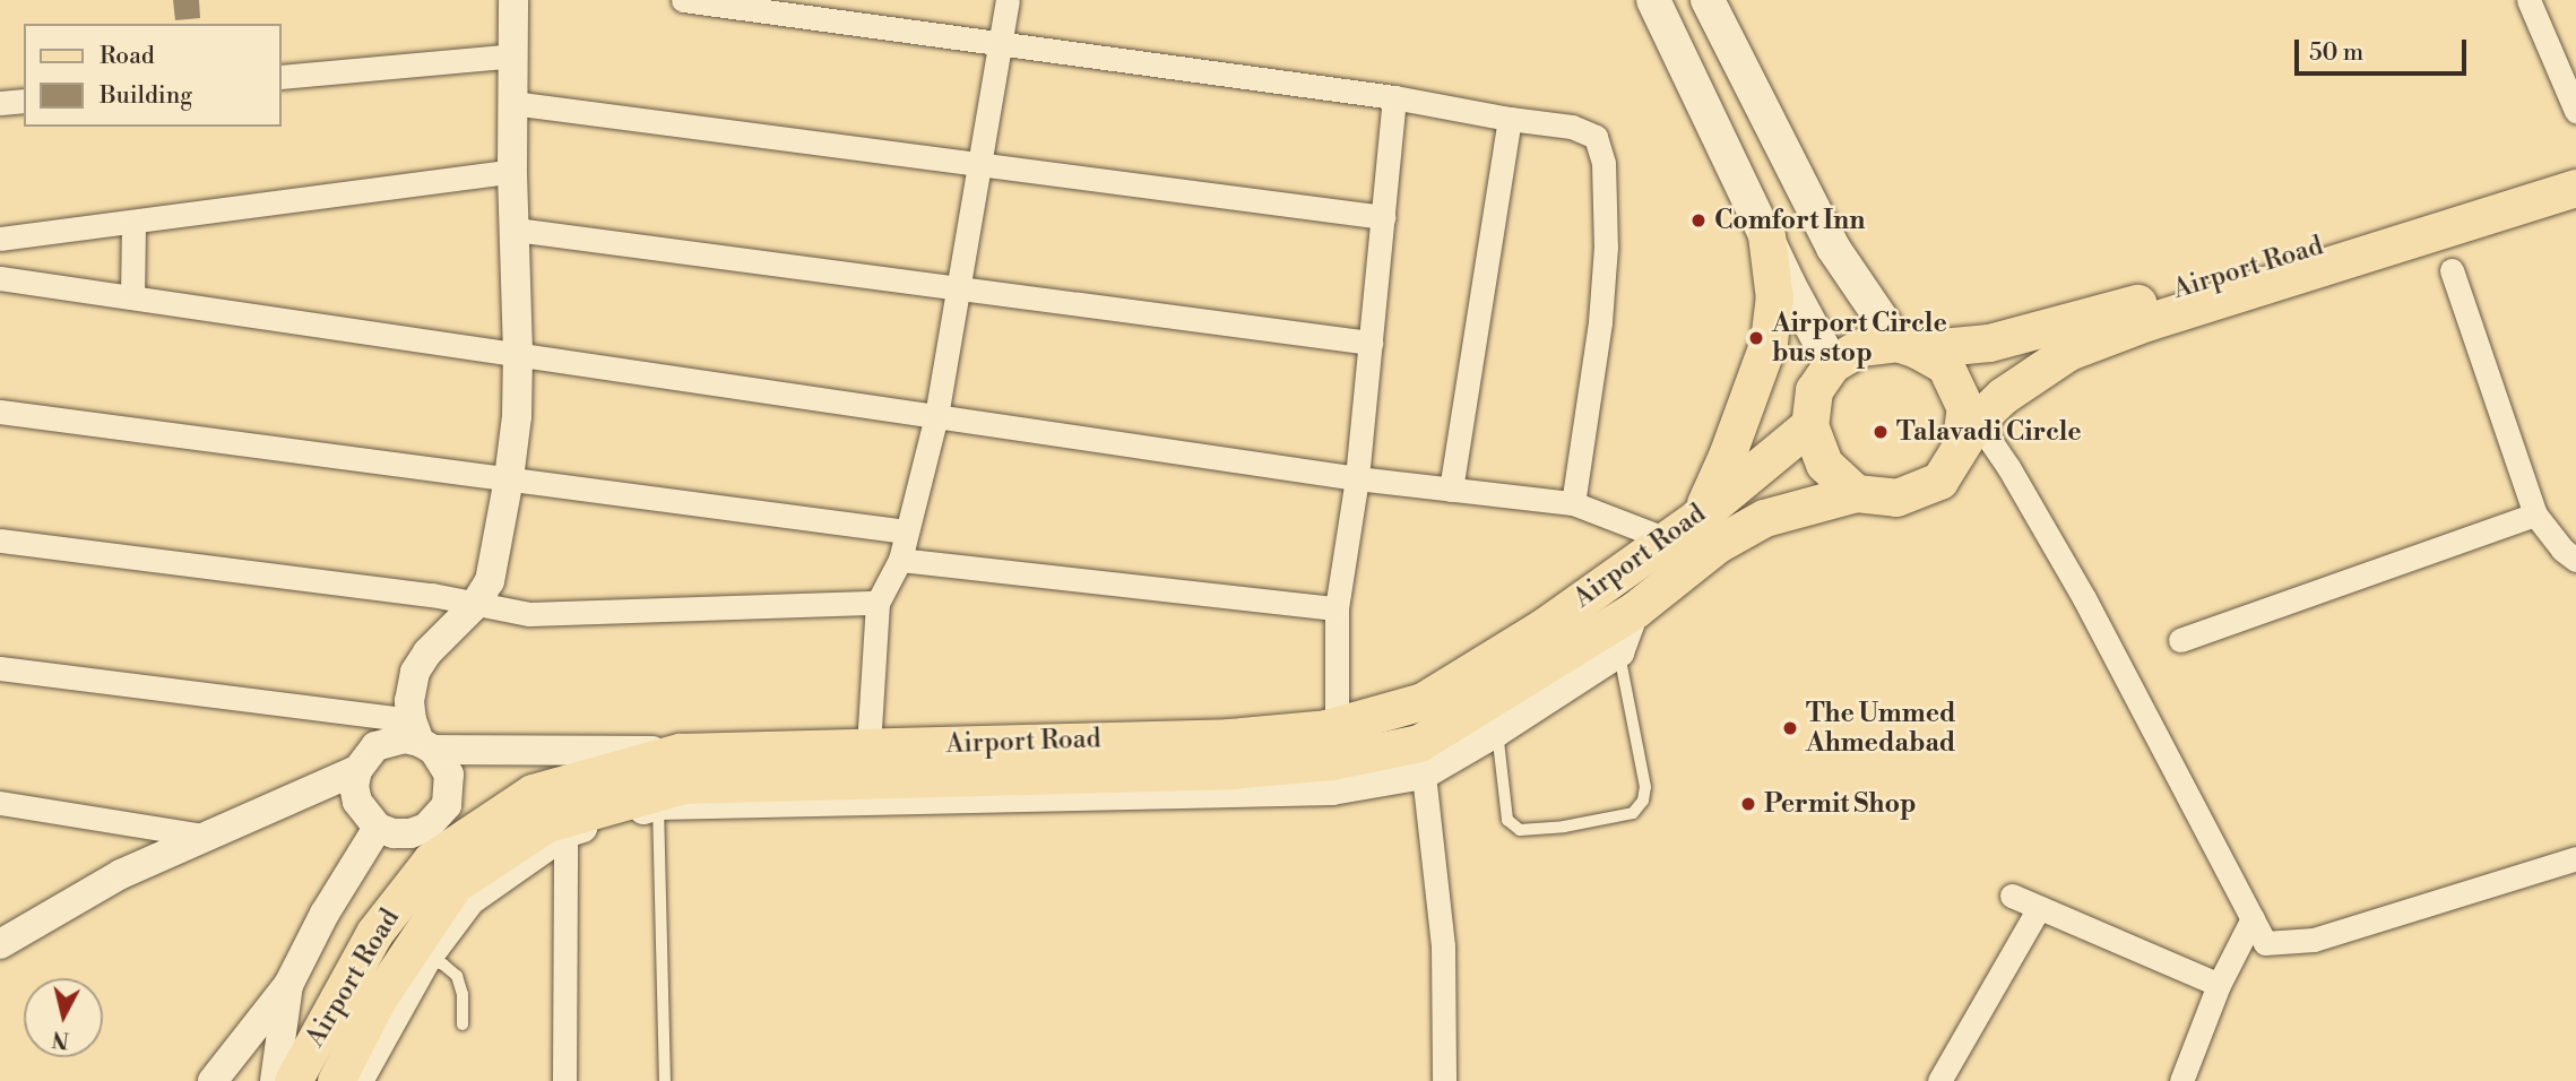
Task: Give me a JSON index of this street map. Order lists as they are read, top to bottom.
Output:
{
  "streets": {
    "main road": ["Airport Road"]
  },
  "places": [
    "Comfort Inn",
    "Airport Circle bus stop",
    "Talavadi Circle",
    "The Ummed Ahmedabad",
    "Permit Shop"
  ],
  "legend": ["Road", "Building"],
  "scale_bar": "50 m",
  "north": "bottom"
}
